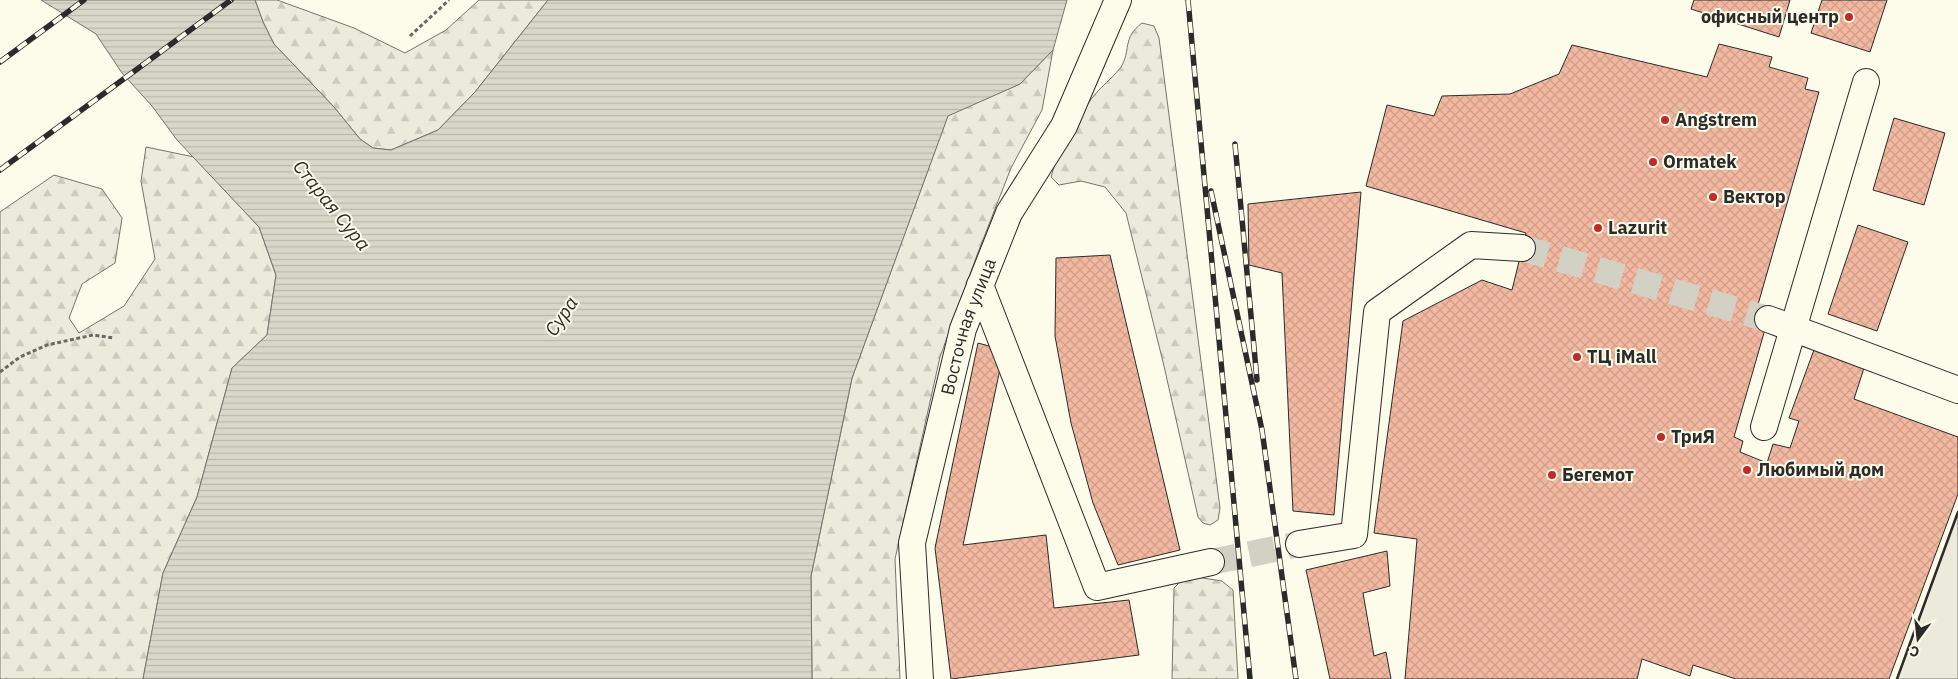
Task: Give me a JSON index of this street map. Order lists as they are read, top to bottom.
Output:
{
  "streets": {
    "street": ["Восточная улица"]
  },
  "water": ["Старая Сура", "Сура"],
  "places": [
    "офисный центр",
    "Angstrem",
    "Ormatek",
    "Вектор",
    "Lazurit",
    "ТЦ iMall",
    "ТриЯ",
    "Любимый дом",
    "Бегемот"
  ],
  "north": "bottom"
}
